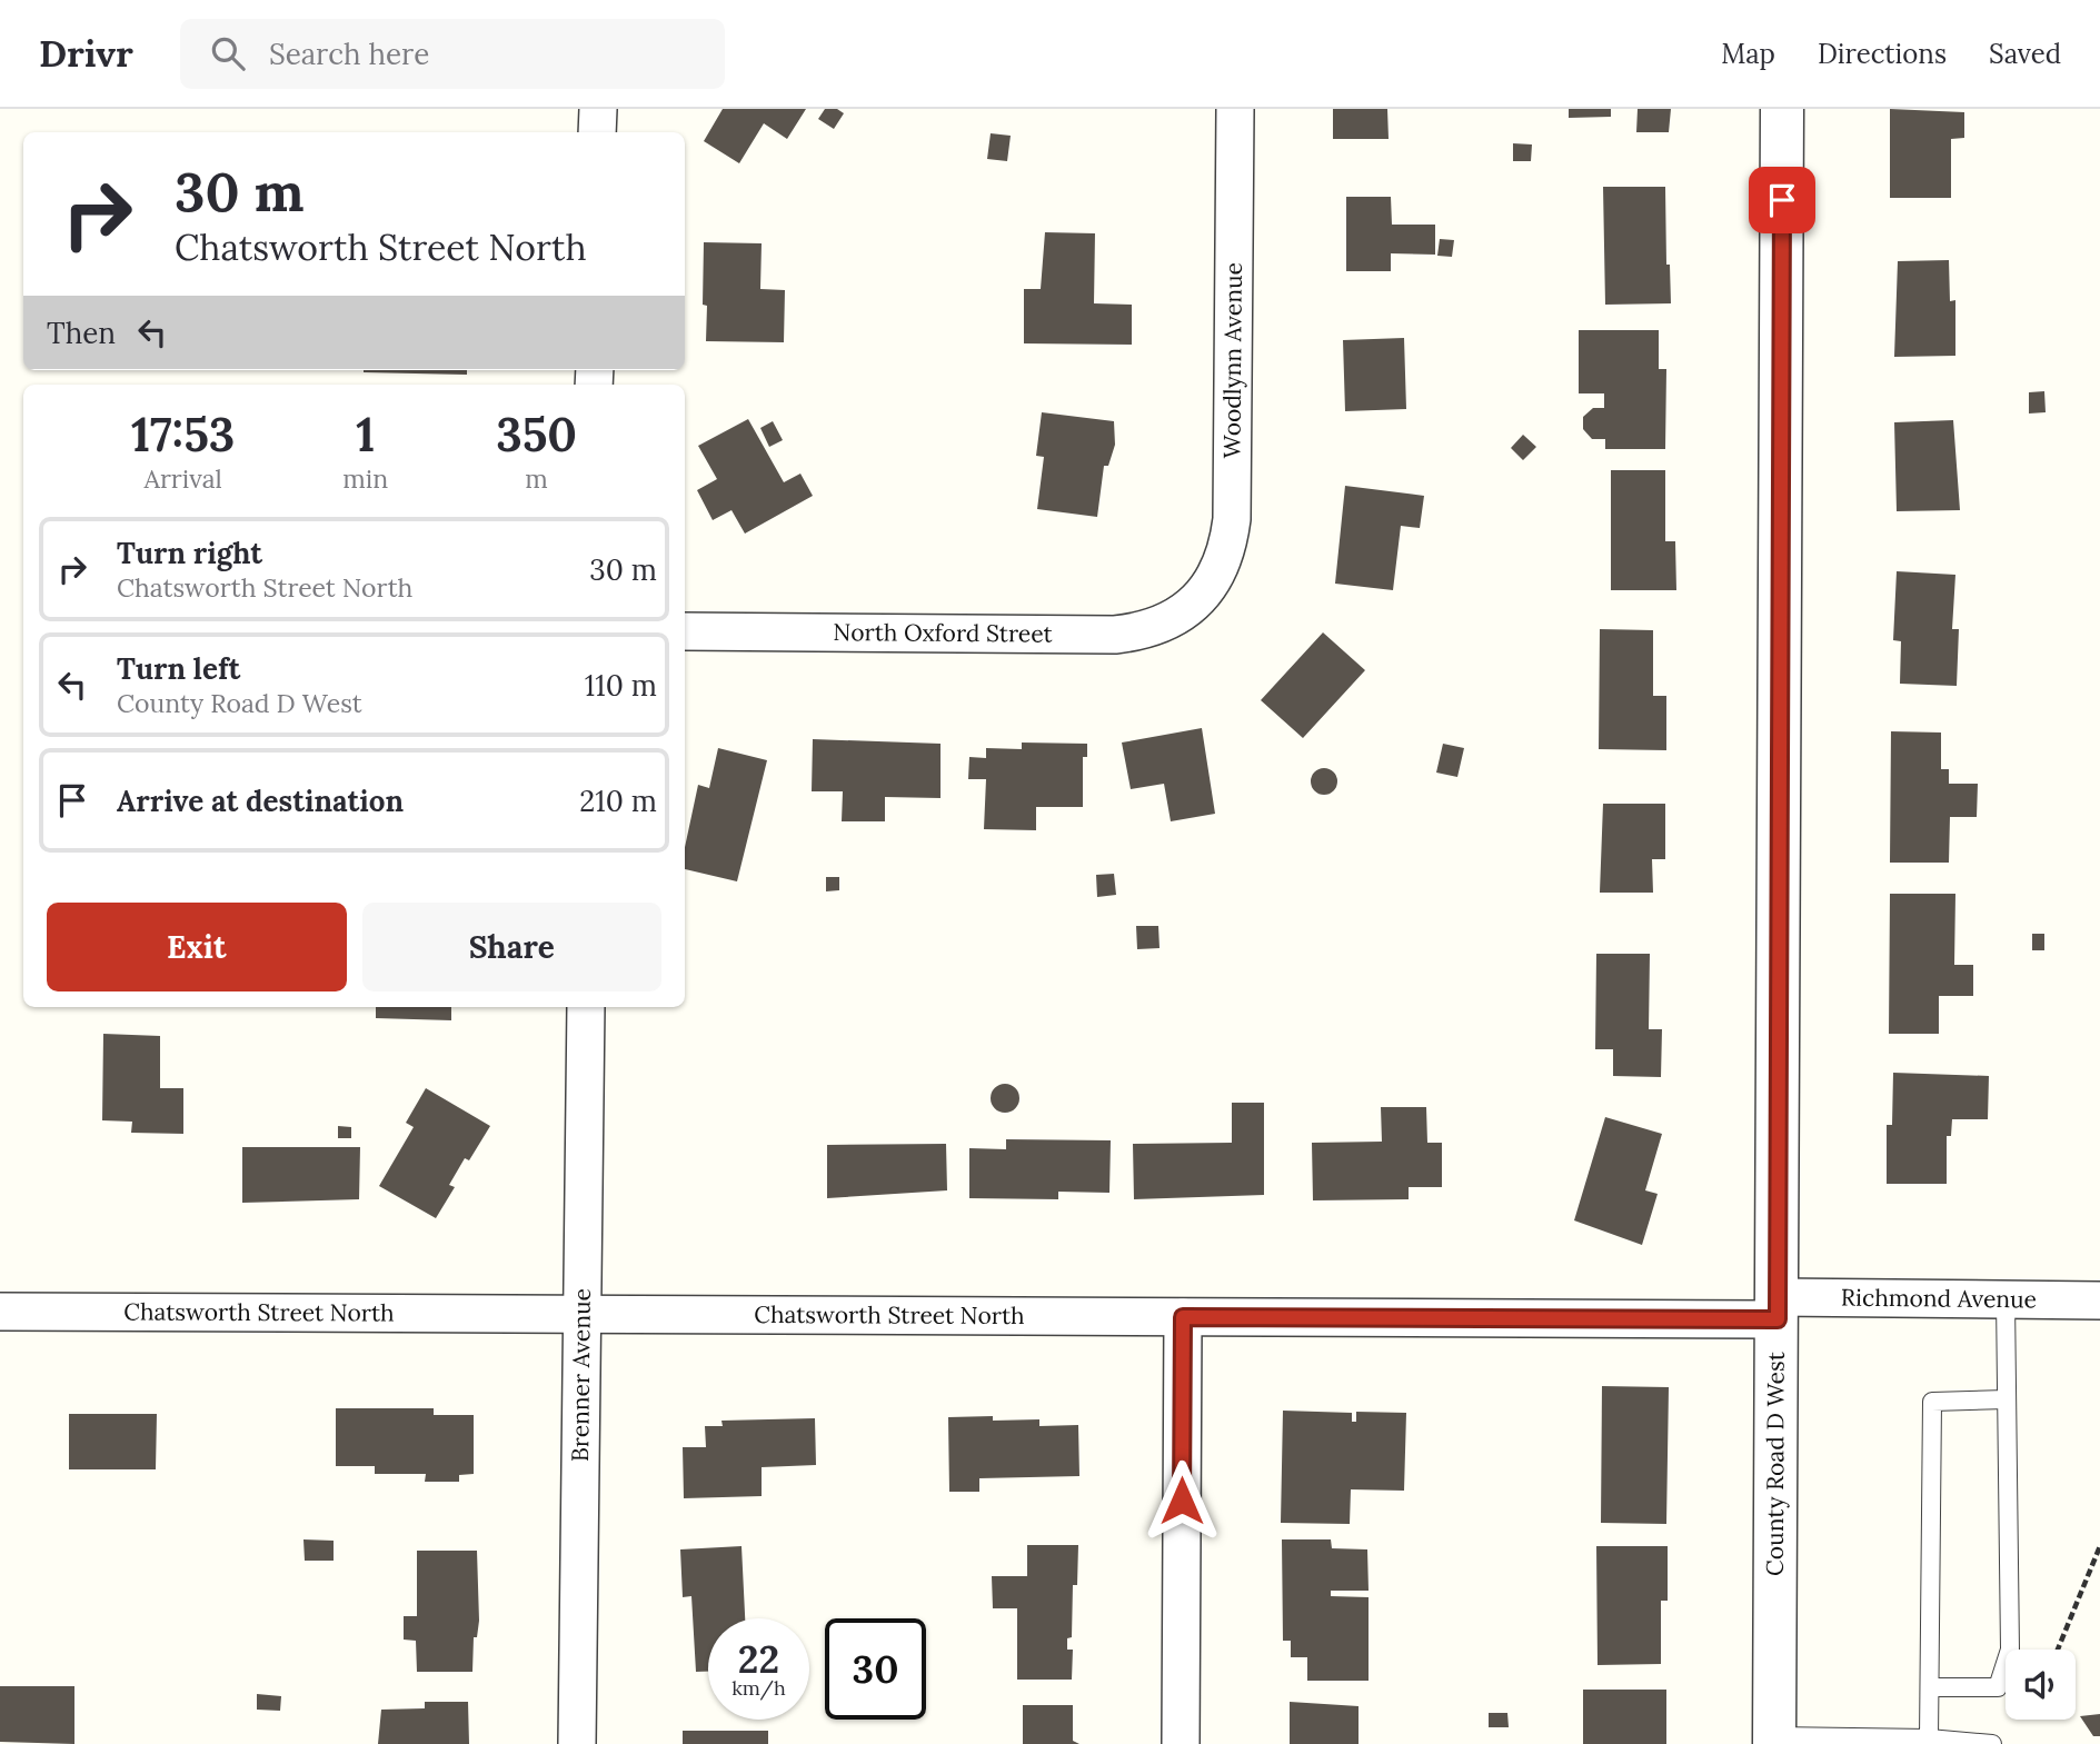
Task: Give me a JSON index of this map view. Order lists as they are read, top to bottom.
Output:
{
  "streets": {
    "street": [
      "Woodlynn Avenue",
      "North Oxford Street",
      "Richmond Avenue",
      "Chatsworth Street North",
      "Brenner Avenue",
      "County Road D West"
    ]
  },
  "crossings": [
    ["Woodlynn Avenue", "North Oxford Street"],
    ["Richmond Avenue", "Chatsworth Street North"],
    ["Richmond Avenue", "County Road D West"],
    ["Chatsworth Street North", "Brenner Avenue"],
    ["Chatsworth Street North", "County Road D West"]
  ],
  "page": {
    "header": "Drivr",
    "search": "Search here",
    "nav": ["Map", "Directions", "Saved"],
    "turn": ["30 m", "Chatsworth Street North"],
    "then": "Then",
    "eta": [
      "17:53",
      "Arrival",
      "1",
      "min",
      "350",
      "m"
    ],
    "list": [
      {
        "name": "Turn right",
        "note": "Chatsworth Street North",
        "value": "30 m"
      },
      {
        "name": "Turn left",
        "note": "County Road D West",
        "value": "110 m"
      },
      {
        "name": "Arrive at destination",
        "value": "210 m"
      }
    ],
    "buttons": ["Exit", "Share"],
    "speed": "22 km/h",
    "limit": "30"
  }
}
